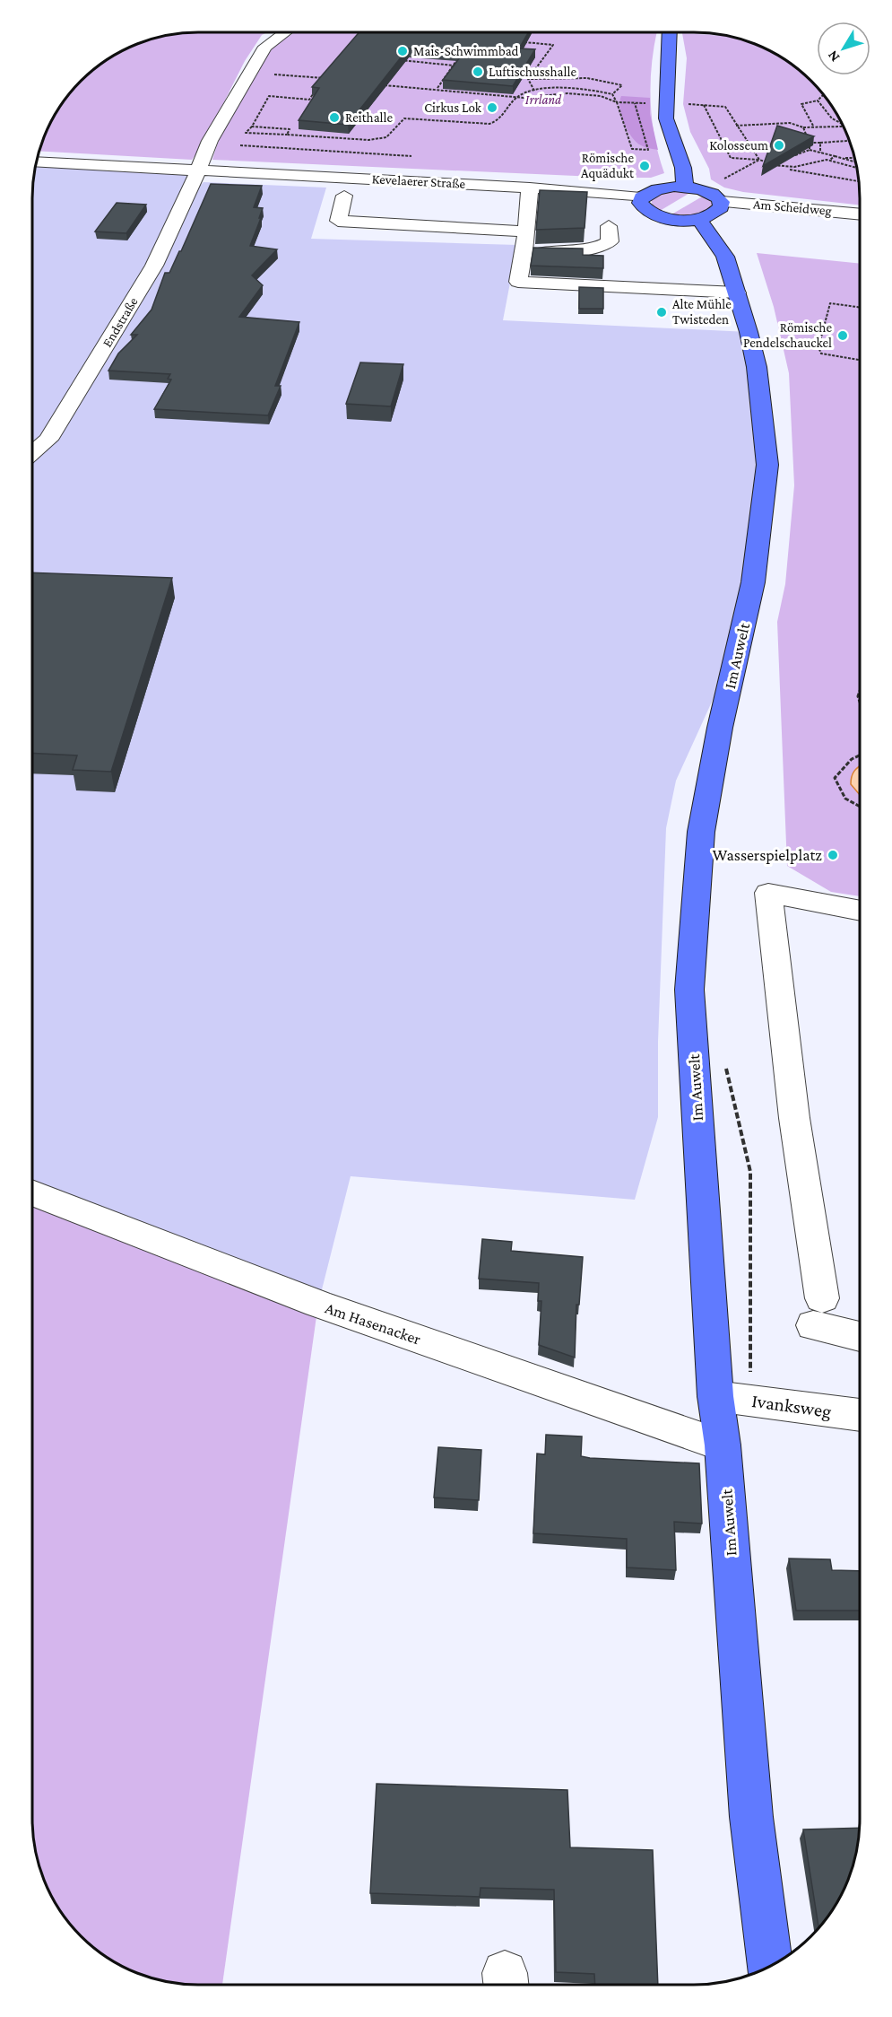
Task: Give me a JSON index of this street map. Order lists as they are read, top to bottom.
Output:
{
  "streets": {
    "main road": ["Im Auwelt"],
    "street": [
      "Kevelaerer Straße",
      "Am Scheidweg",
      "Endstraße",
      "Am Hasenacker",
      "Ivanksweg"
    ]
  },
  "crossings": [
    ["Kevelaerer Straße", "Endstraße"],
    ["Im Auwelt", "Am Hasenacker"],
    ["Im Auwelt", "Ivanksweg"]
  ],
  "parks": ["Irrland"],
  "places": [
    "Mais-Schwimmbad",
    "Luftischusshalle",
    "Cirkus Lok",
    "Reithalle",
    "Kolosseum",
    "Römische Aquädukt",
    "Alte Mühle Twisteden",
    "Römische Pendelschauckel",
    "Wasserspielplatz"
  ],
  "north": "bottom left"
}
